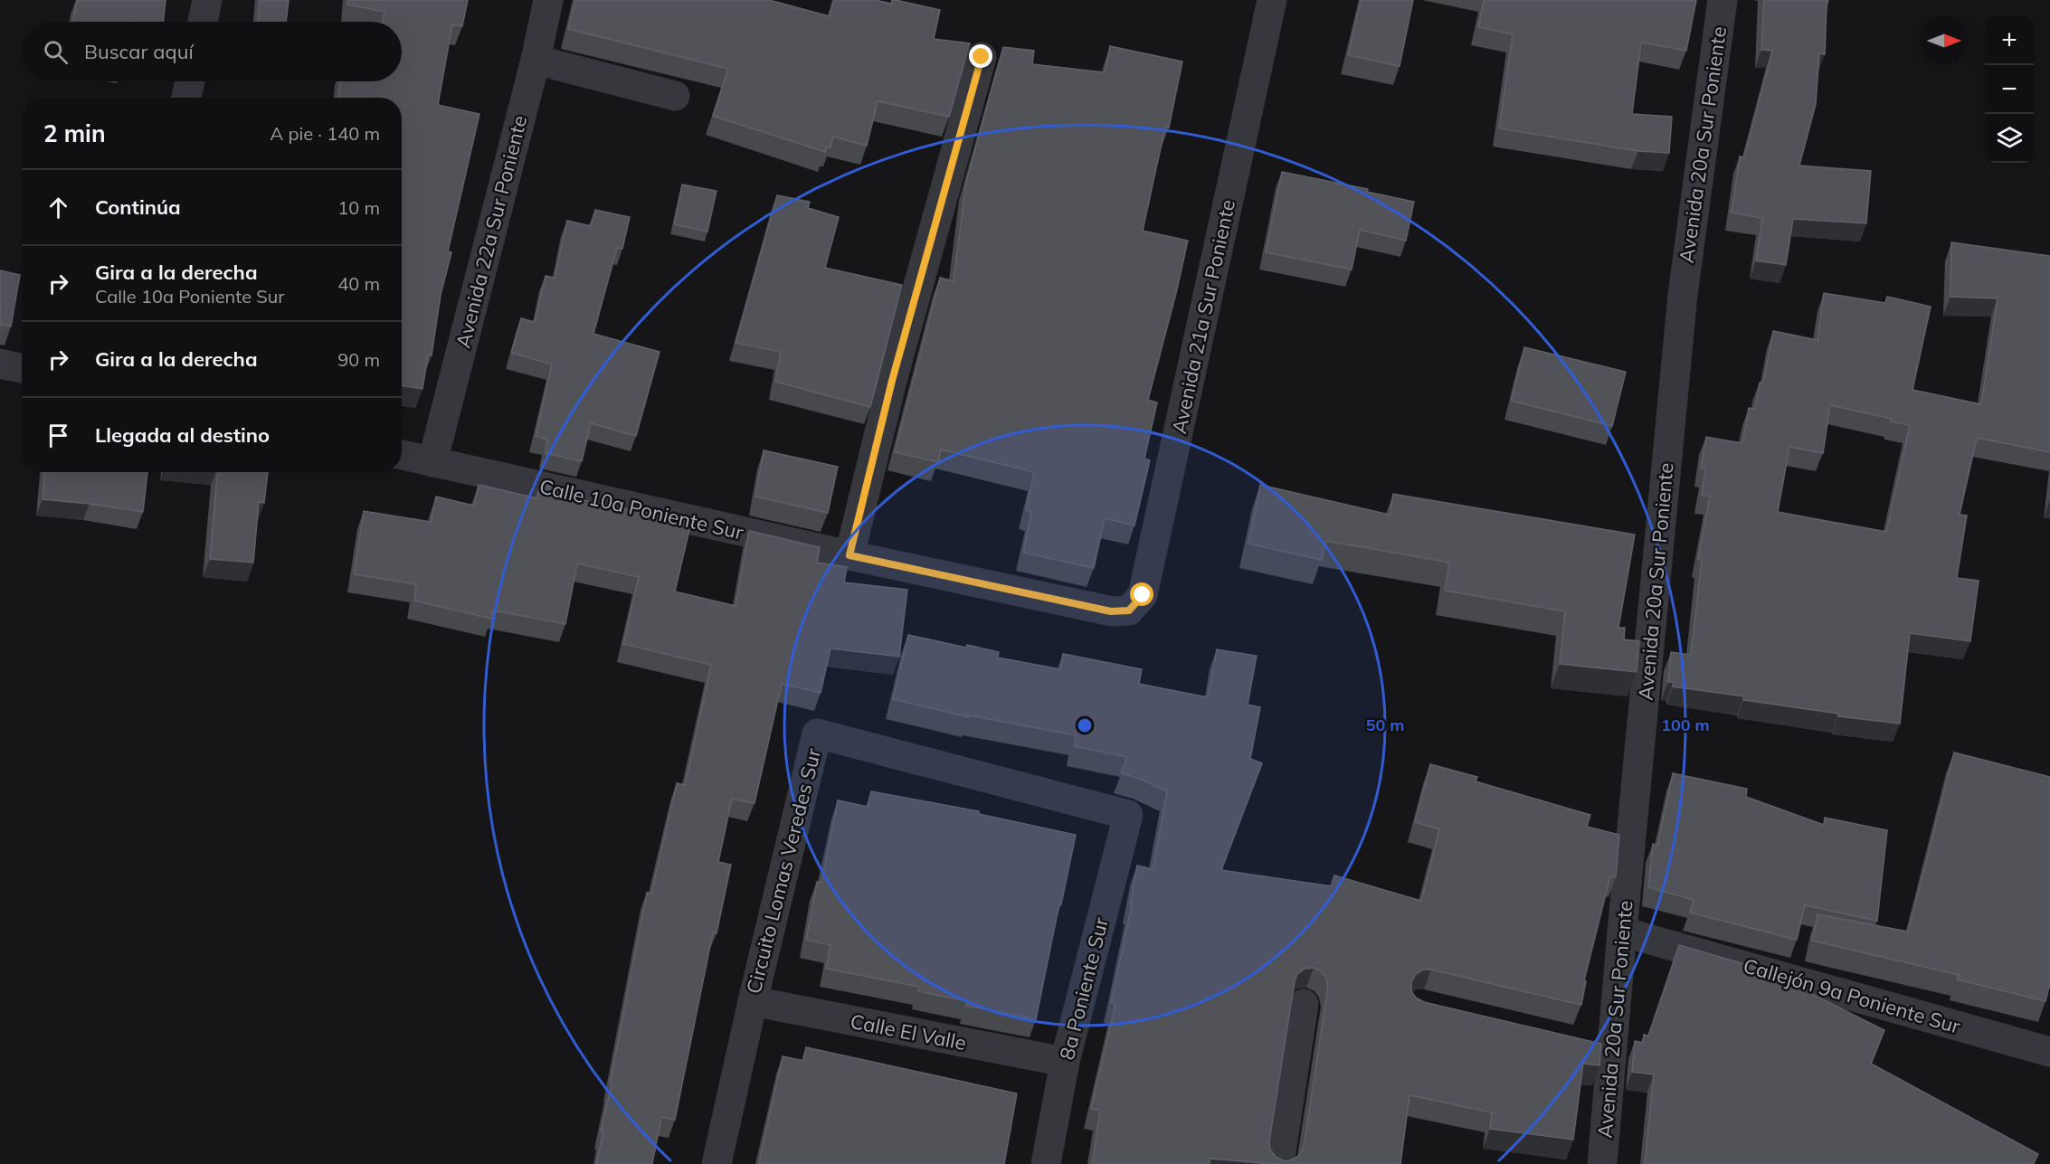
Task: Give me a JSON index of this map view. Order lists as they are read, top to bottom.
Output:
{
  "streets": {
    "street": [
      "Avenida 20a Sur Poniente",
      "Avenida 22a Sur Poniente",
      "Avenida 21a Sur Poniente",
      "Calle 10a Poniente Sur",
      "Circuito Lomas Veredes Sur",
      "8a Poniente Sur",
      "Callejón 9a Poniente Sur",
      "Calle El Valle"
    ]
  },
  "crossings": [
    ["Avenida 20a Sur Poniente", "Callejón 9a Poniente Sur"],
    ["Avenida 22a Sur Poniente", "Calle 10a Poniente Sur"],
    ["Avenida 21a Sur Poniente", "Calle 10a Poniente Sur"],
    ["Circuito Lomas Veredes Sur", "8a Poniente Sur"],
    ["Circuito Lomas Veredes Sur", "Calle El Valle"],
    ["8a Poniente Sur", "Calle El Valle"]
  ],
  "north": "right",
  "page": {
    "map_buttons": ["+", "−"],
    "search": "Buscar aquí",
    "heading": ["2 min", "A pie · 140 m"],
    "list": [
      ["Continúa", "10 m"],
      ["Gira a la derecha", "Calle 10a Poniente Sur", "40 m"],
      ["Gira a la derecha", "90 m"],
      "Llegada al destino"
    ]
  },
  "rings": ["50 m", "100 m"]
}
